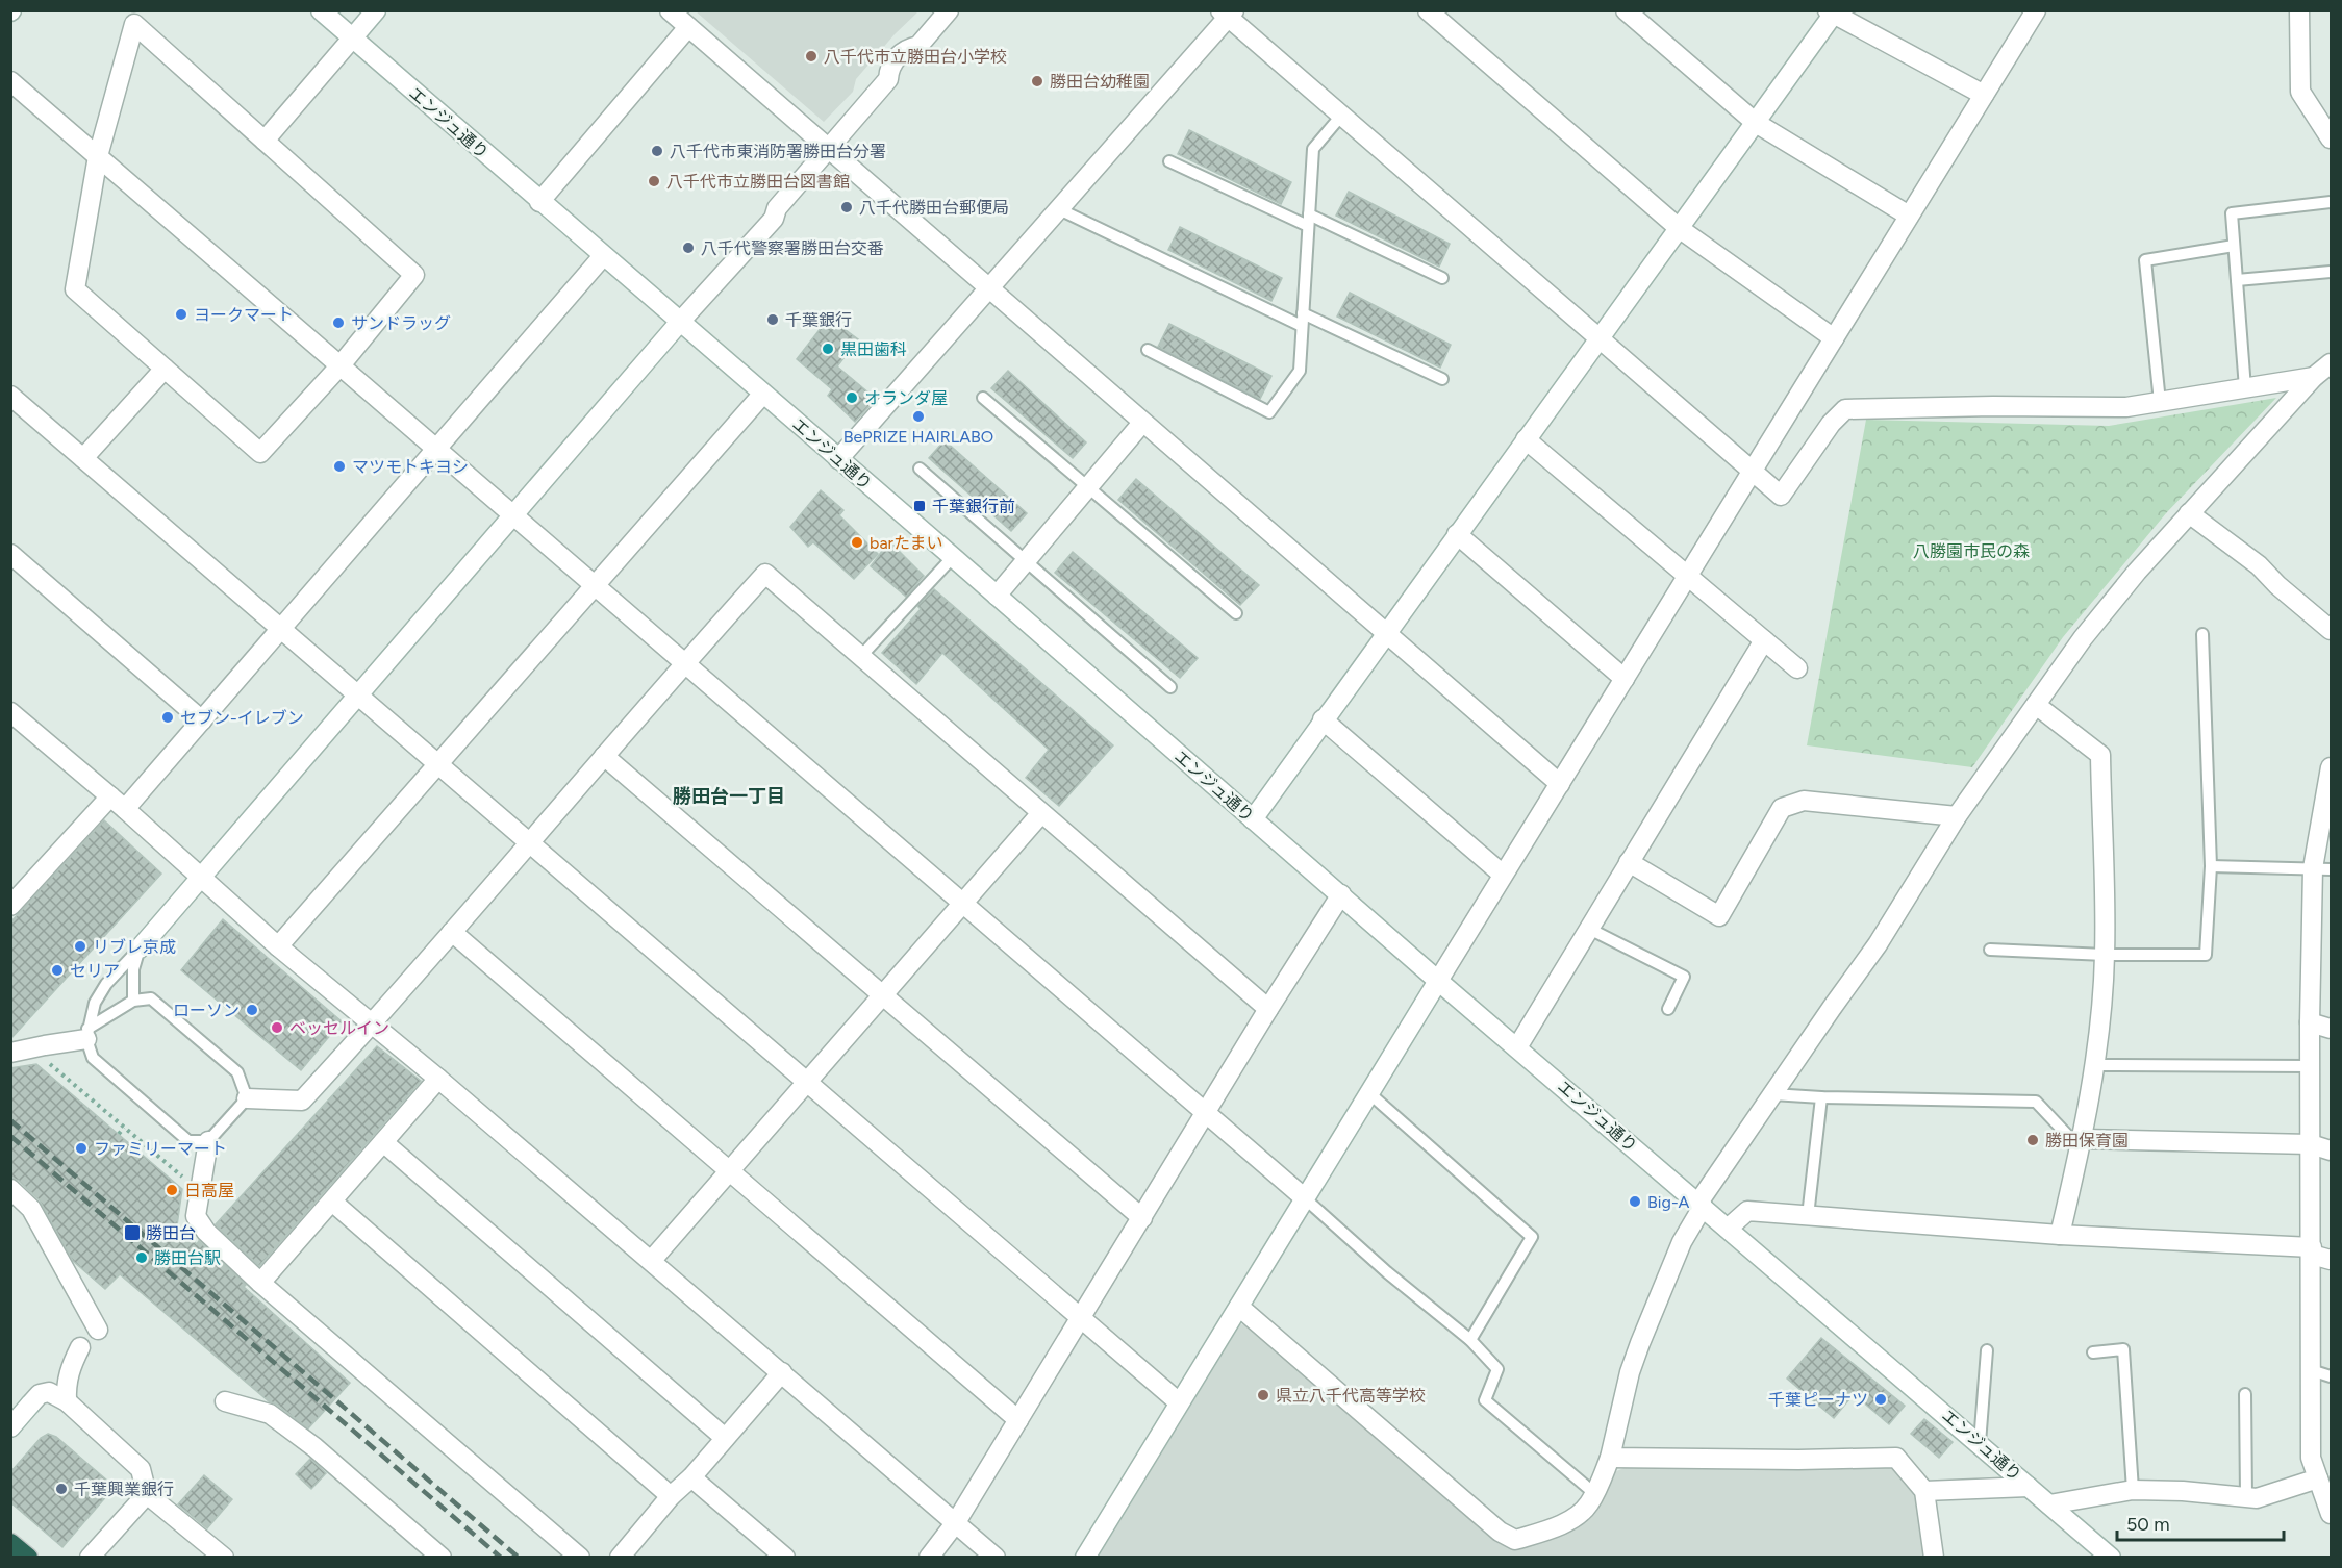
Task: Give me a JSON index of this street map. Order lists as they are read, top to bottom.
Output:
{
  "streets": {
    "street": ["エンジュ通り"]
  },
  "districts": ["勝田台一丁目"],
  "parks": ["八勝園市民の森"],
  "places": {
    "other": [
      "八千代市立勝田台小学校",
      "勝田台幼稚園",
      "八千代市東消防署勝田台分署",
      "八千代市立勝田台図書館",
      "八千代勝田台郵便局",
      "八千代警察署勝田台交番",
      "ヨークマート",
      "千葉銀行",
      "サンドラッグ",
      "黒田歯科",
      "オランダ屋",
      "BePRIZE HAIRLABO",
      "マツモトキヨシ",
      "barたまい",
      "セブン-イレブン",
      "リブレ京成",
      "セリア",
      "ローソン",
      "ベッセルイン",
      "勝田保育園",
      "ファミリーマート",
      "日高屋",
      "Big-A",
      "勝田台駅",
      "県立八千代高等学校",
      "千葉ピーナツ",
      "千葉興業銀行"
    ],
    "transit": ["千葉銀行前", "勝田台"]
  },
  "scale_bar": "50 m"
}
